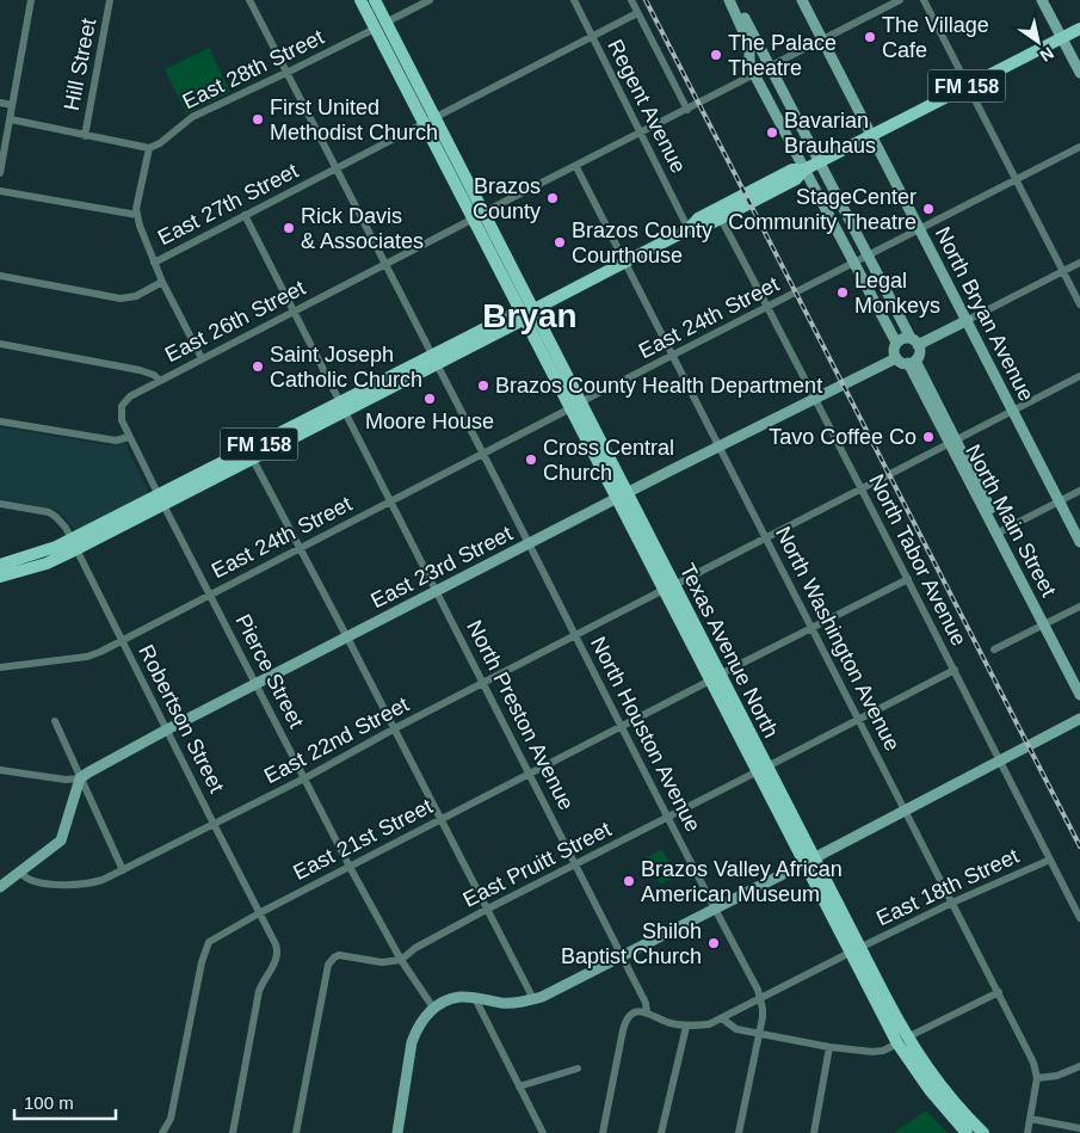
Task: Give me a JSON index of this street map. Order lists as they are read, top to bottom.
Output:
{
  "streets": {
    "main road": ["FM 158", "Texas Avenue North"],
    "street": [
      "Hill Street",
      "East 28th Street",
      "Regent Avenue",
      "East 27th Street",
      "North Bryan Avenue",
      "East 24th Street",
      "East 26th Street",
      "North Main Street",
      "North Tabor Avenue",
      "East 23rd Street",
      "North Washington Avenue",
      "Pierce Street",
      "North Preston Avenue",
      "Robertson Street",
      "North Houston Avenue",
      "East 22nd Street",
      "East 21st Street",
      "East Pruitt Street",
      "East 18th Street"
    ]
  },
  "crossings": [
    ["East 28th Street", "Texas Avenue North"],
    ["East 28th Street", "North Houston Avenue"],
    ["FM 158", "Regent Avenue"],
    ["FM 158", "North Bryan Avenue"],
    ["FM 158", "North Tabor Avenue"],
    ["FM 158", "North Washington Avenue"],
    ["FM 158", "Texas Avenue North"],
    ["FM 158", "Pierce Street"],
    ["FM 158", "North Preston Avenue"],
    ["FM 158", "Robertson Street"],
    ["FM 158", "North Houston Avenue"],
    ["Regent Avenue", "East 27th Street"],
    ["Regent Avenue", "East 26th Street"],
    ["East 27th Street", "Texas Avenue North"],
    ["East 27th Street", "North Preston Avenue"],
    ["East 27th Street", "North Houston Avenue"],
    ["North Bryan Avenue", "East 24th Street"],
    ["North Bryan Avenue", "East 26th Street"],
    ["North Bryan Avenue", "East 22nd Street"],
    ["East 24th Street", "North Tabor Avenue"],
    ["East 24th Street", "North Washington Avenue"],
    ["East 24th Street", "Texas Avenue North"],
    ["East 24th Street", "Pierce Street"],
    ["East 24th Street", "North Preston Avenue"],
    ["East 24th Street", "Robertson Street"],
    ["East 24th Street", "North Houston Avenue"],
    ["East 26th Street", "North Washington Avenue"],
    ["East 26th Street", "Texas Avenue North"],
    ["East 26th Street", "Pierce Street"],
    ["East 26th Street", "North Preston Avenue"],
    ["East 26th Street", "North Houston Avenue"],
    ["North Main Street", "East 23rd Street"],
    ["North Main Street", "East 22nd Street"],
    ["North Tabor Avenue", "East 23rd Street"],
    ["North Tabor Avenue", "East 22nd Street"],
    ["North Tabor Avenue", "East 21st Street"],
    ["North Tabor Avenue", "East Pruitt Street"],
    ["North Tabor Avenue", "East 18th Street"],
    ["East 23rd Street", "North Washington Avenue"],
    ["East 23rd Street", "Texas Avenue North"],
    ["East 23rd Street", "Pierce Street"],
    ["East 23rd Street", "North Preston Avenue"],
    ["East 23rd Street", "Robertson Street"],
    ["East 23rd Street", "North Houston Avenue"],
    ["North Washington Avenue", "East 22nd Street"],
    ["North Washington Avenue", "East 21st Street"],
    ["North Washington Avenue", "East Pruitt Street"],
    ["North Washington Avenue", "East 18th Street"],
    ["Texas Avenue North", "East 22nd Street"],
    ["Texas Avenue North", "East 21st Street"],
    ["Texas Avenue North", "East Pruitt Street"],
    ["Texas Avenue North", "East 18th Street"],
    ["Pierce Street", "East 22nd Street"],
    ["Pierce Street", "East 21st Street"],
    ["Pierce Street", "East Pruitt Street"],
    ["North Preston Avenue", "East 22nd Street"],
    ["North Preston Avenue", "East 21st Street"],
    ["North Preston Avenue", "East Pruitt Street"],
    ["North Preston Avenue", "East 18th Street"],
    ["Robertson Street", "East 22nd Street"],
    ["Robertson Street", "East 21st Street"],
    ["North Houston Avenue", "East 22nd Street"],
    ["North Houston Avenue", "East 21st Street"],
    ["North Houston Avenue", "East Pruitt Street"],
    ["North Houston Avenue", "East 18th Street"]
  ],
  "districts": ["Bryan"],
  "places": [
    "The Village Cafe",
    "The Palace Theatre",
    "First United Methodist Church",
    "Bavarian Brauhaus",
    "Brazos County",
    "StageCenter Community Theatre",
    "Rick Davis & Associates",
    "Brazos County Courthouse",
    "Legal Monkeys",
    "Saint Joseph Catholic Church",
    "Brazos County Health Department",
    "Moore House",
    "Tavo Coffee Co",
    "Cross Central Church",
    "Brazos Valley African American Museum",
    "Shiloh Baptist Church"
  ],
  "scale_bar": "100 m",
  "north": "bottom right"
}
